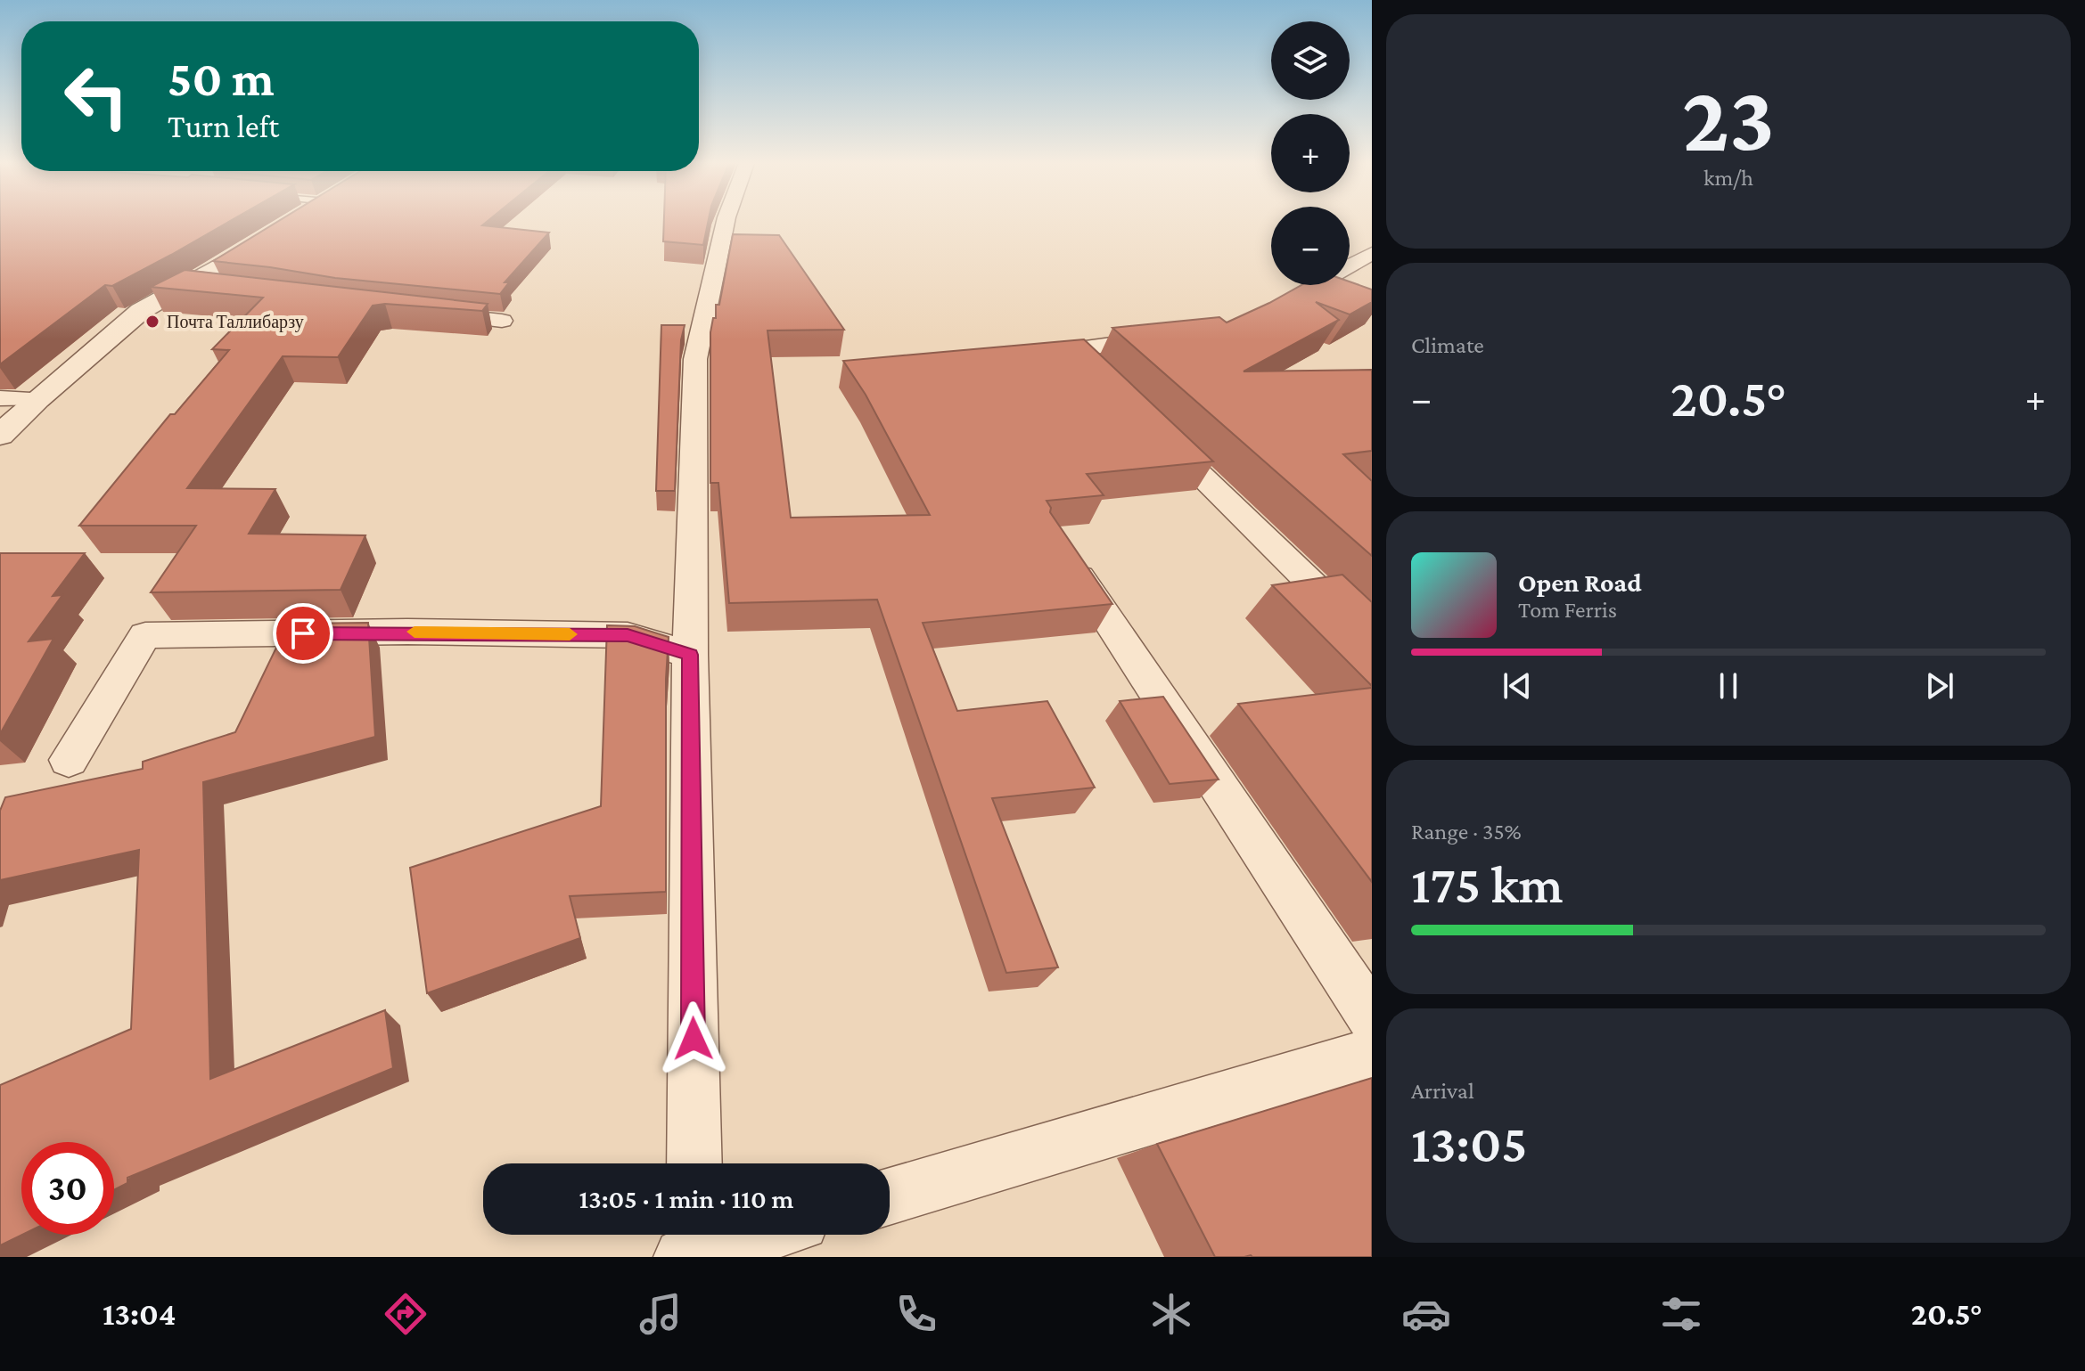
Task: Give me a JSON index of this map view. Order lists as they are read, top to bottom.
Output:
{
  "places": ["Почта Таллибарзу"],
  "page": {
    "tile": [
      ["23", "km/h"],
      "Climate",
      ["Range · 35%", "175 km"],
      ["Arrival", "13:05"]
    ],
    "map_buttons": ["+", "−"],
    "turn": ["50 m", "Turn left"],
    "heat": ["−", "20.5°", "+"],
    "song": ["Open Road", "Tom Ferris"],
    "limit": "30",
    "trip": "13:05 · 1 min · 110 m",
    "tabs": ["13:04", "20.5°"]
  }
}
